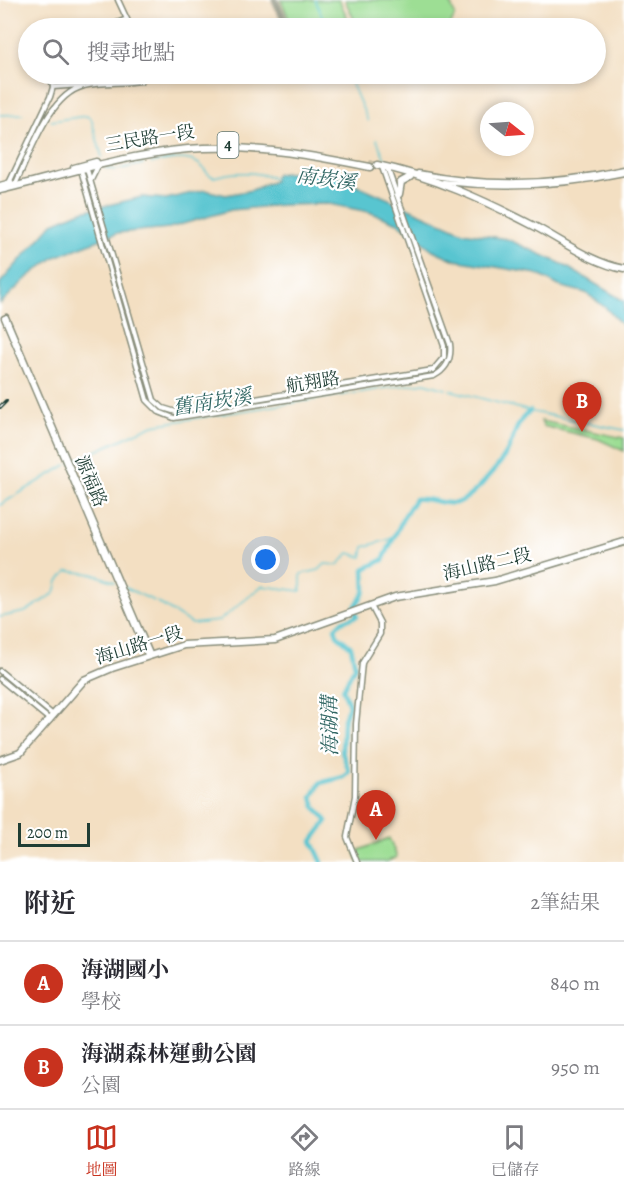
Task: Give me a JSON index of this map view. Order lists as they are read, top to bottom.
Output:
{
  "streets": {
    "main road": [
      "三民路一段",
      "4",
      "海山路二段",
      "海山路一段"
    ],
    "street": ["航翔路", "源福路"]
  },
  "crossings": [
    ["三民路一段", "4"],
    ["三民路一段", "航翔路"],
    ["4", "航翔路"],
    ["源福路", "海山路一段"],
    ["海山路二段", "海山路一段"]
  ],
  "water": ["南崁溪", "舊南崁溪", "海湖溝"],
  "scale_bar": "200 m",
  "north": "right",
  "page": {
    "search": "搜尋地點",
    "pins": ["B", "A"],
    "scale": "200 m",
    "heading": ["附近", "2筆結果"],
    "list": [
      {
        "mark": "A",
        "name": "海湖國小",
        "note": "學校",
        "value": "840 m"
      },
      {
        "mark": "B",
        "name": "海湖森林運動公園",
        "note": "公園",
        "value": "950 m"
      }
    ],
    "nav": ["地圖", "路線", "已儲存"]
  }
}
